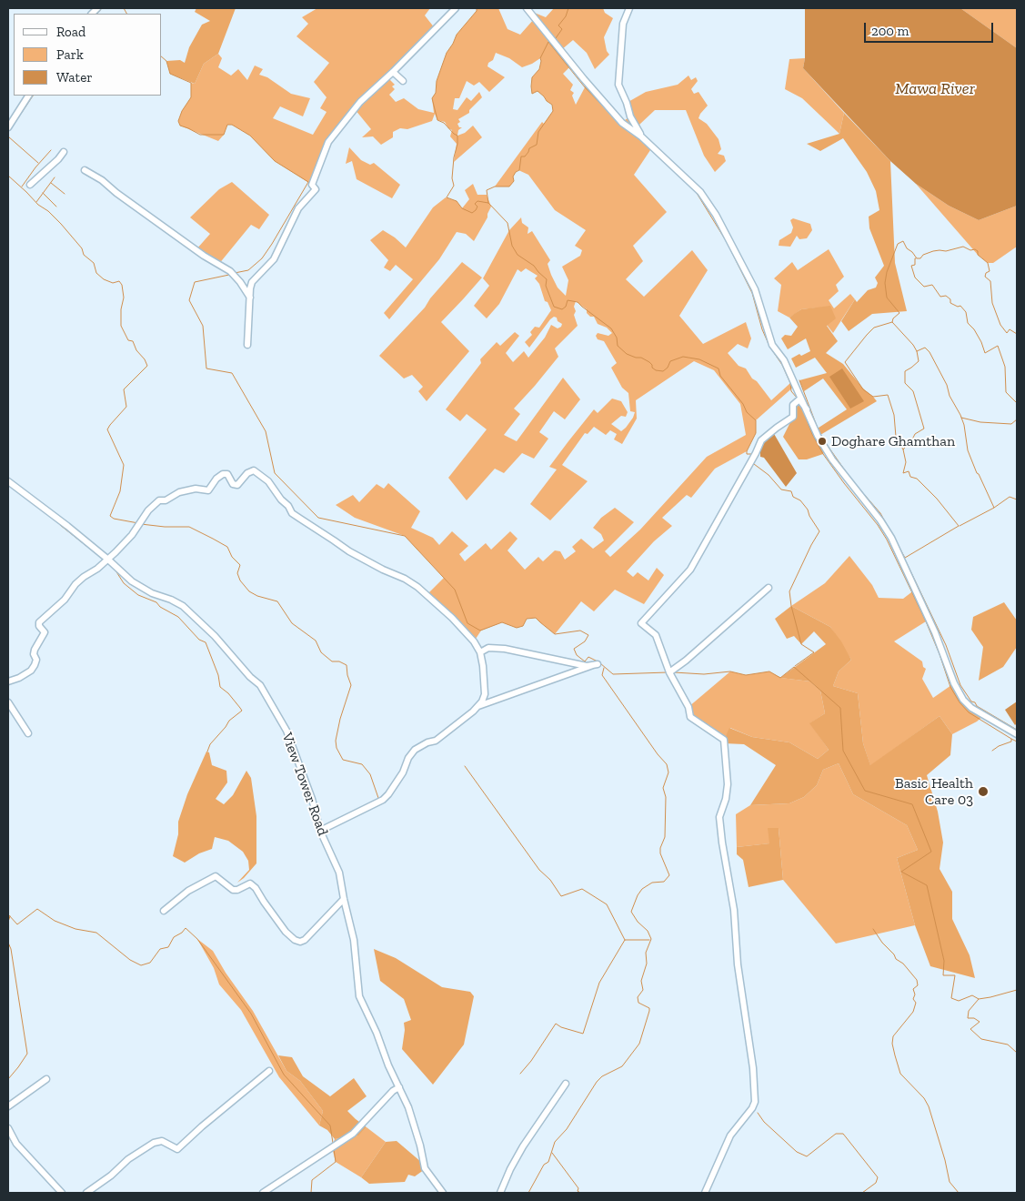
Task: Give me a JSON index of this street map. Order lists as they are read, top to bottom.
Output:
{
  "streets": {
    "street": ["View Tower Road"]
  },
  "water": ["Mawa River"],
  "places": ["Doghare Ghamthan", "Basic Health Care 03"],
  "legend": ["Road", "Park", "Water"],
  "scale_bar": "200 m"
}
